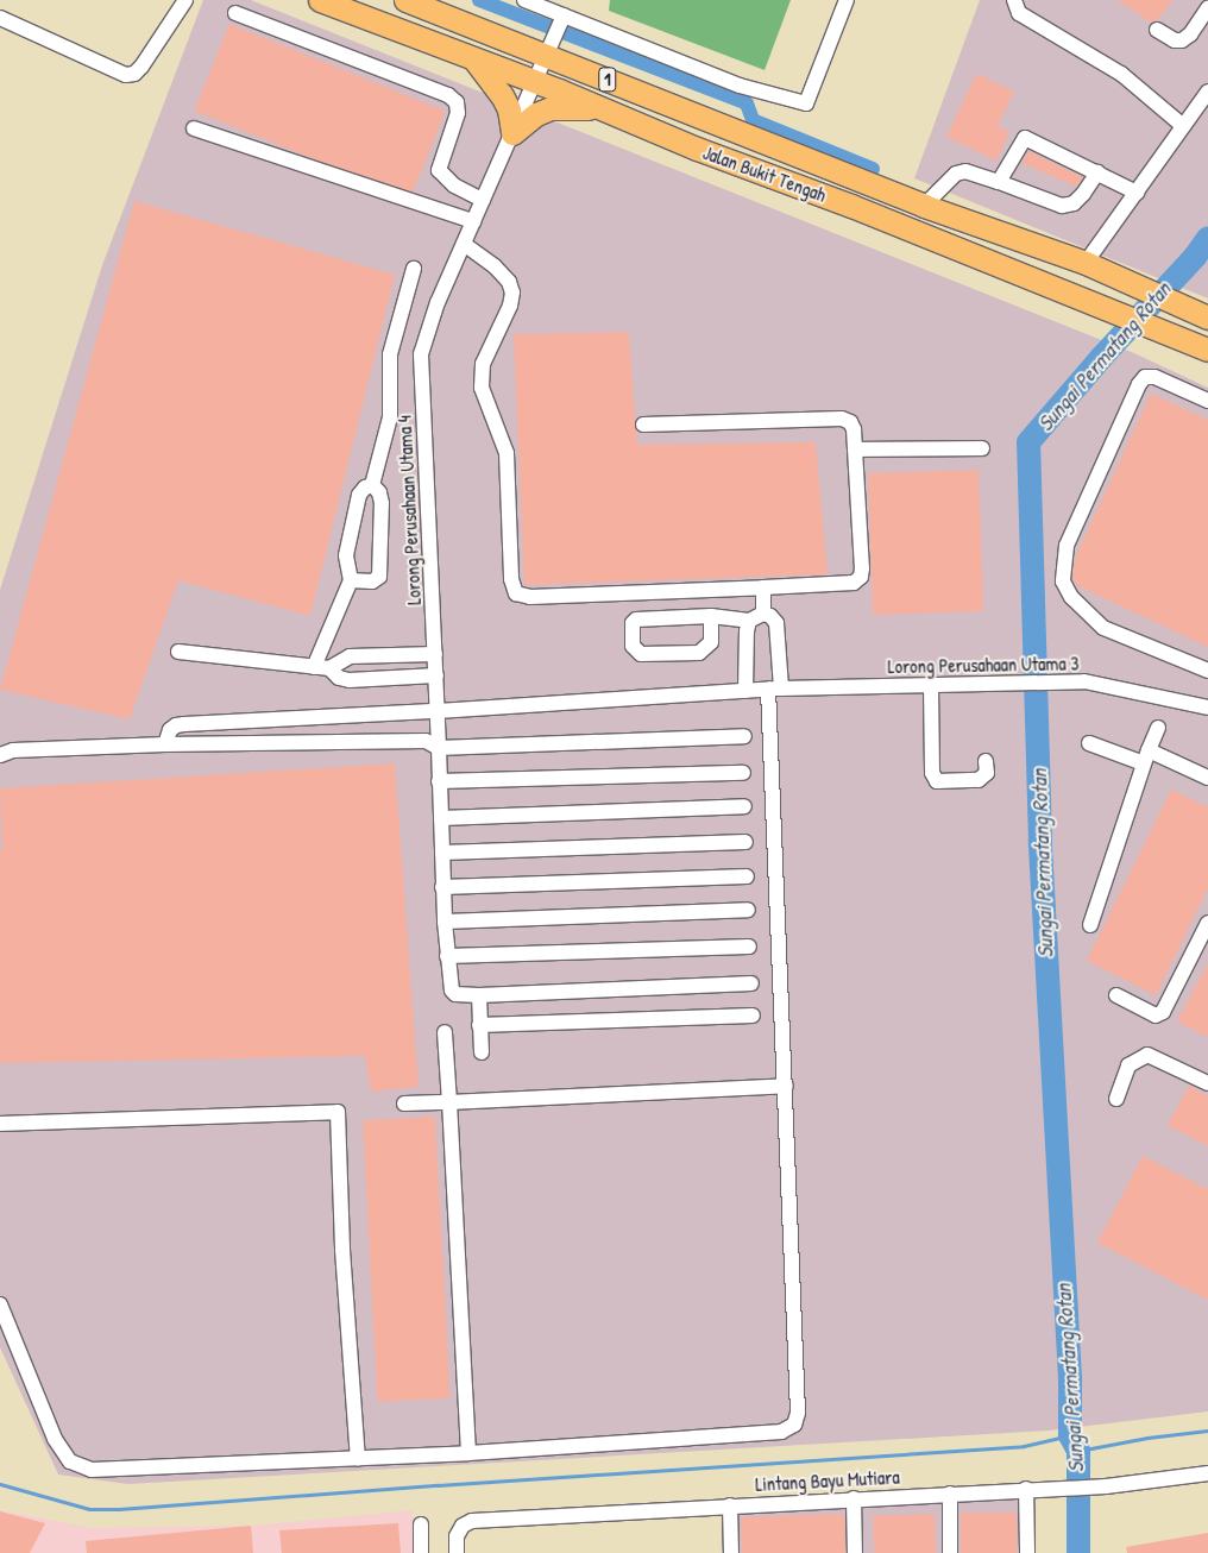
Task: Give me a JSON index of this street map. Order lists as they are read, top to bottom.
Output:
{
  "streets": {
    "highway": ["1", "Jalan Bukit Tengah"],
    "street": ["Lorong Perusahaan Utama 4", "Lorong Perusahaan Utama 3", "Lintang Bayu Mutiara"]
  },
  "crossings": [
    ["Jalan Bukit Tengah", "Lorong Perusahaan Utama 4"]
  ],
  "water": ["Sungai Permatang Rotan"]
}
